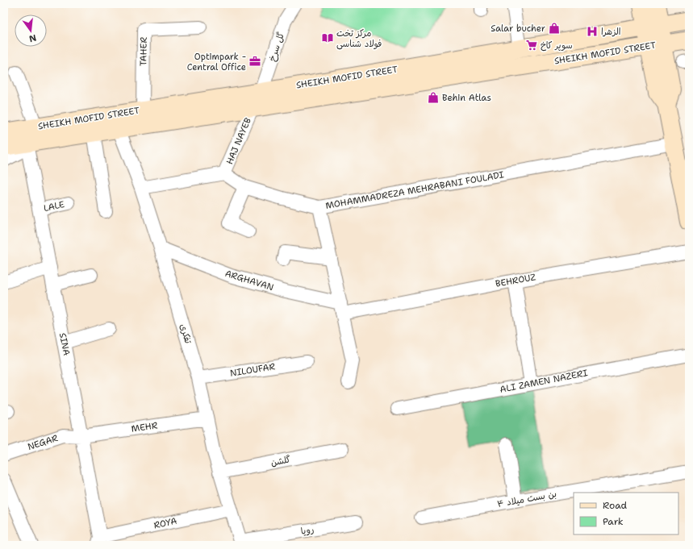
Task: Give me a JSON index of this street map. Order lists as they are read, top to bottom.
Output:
{
  "streets": {
    "main road": ["SHEIKH MOFID STREET"],
    "street": [
      "گل سرخ",
      "TAHER",
      "HAJ NAYEB",
      "MOHAMMADREZA MEHRABANI FOULADI",
      "LALE",
      "ARGHAVAN",
      "BEHROUZ",
      "تفکری",
      "SINA",
      "NILOUFAR",
      "ALI ZAMEN NAZERI",
      "MEHR",
      "NEGAR",
      "گلشن",
      "بن بست میلاد ۴",
      "ROYA",
      "رویا"
    ]
  },
  "crossings": [
    ["گل سرخ", "SHEIKH MOFID STREET"],
    ["TAHER", "SHEIKH MOFID STREET"],
    ["SHEIKH MOFID STREET", "HAJ NAYEB"],
    ["SHEIKH MOFID STREET", "تفکری"],
    ["SHEIKH MOFID STREET", "SINA"],
    ["HAJ NAYEB", "MOHAMMADREZA MEHRABANI FOULADI"],
    ["LALE", "SINA"],
    ["ARGHAVAN", "BEHROUZ"],
    ["ARGHAVAN", "تفکری"],
    ["تفکری", "NILOUFAR"],
    ["تفکری", "MEHR"],
    ["تفکری", "گلشن"],
    ["تفکری", "ROYA"],
    ["تفکری", "رویا"],
    ["SINA", "MEHR"],
    ["SINA", "NEGAR"],
    ["SINA", "ROYA"],
    ["MEHR", "NEGAR"]
  ],
  "places": {
    "shop": ["Salar bucher", "Behin Atlas"],
    "hospital": ["الزهرا"],
    "library": ["مرکز تخت فولاد شناسی"],
    "supermarket": ["سوپر کاخ"],
    "office": ["Optimpark - Central Office"]
  },
  "legend": ["Road", "Park"],
  "north": "bottom"
}
